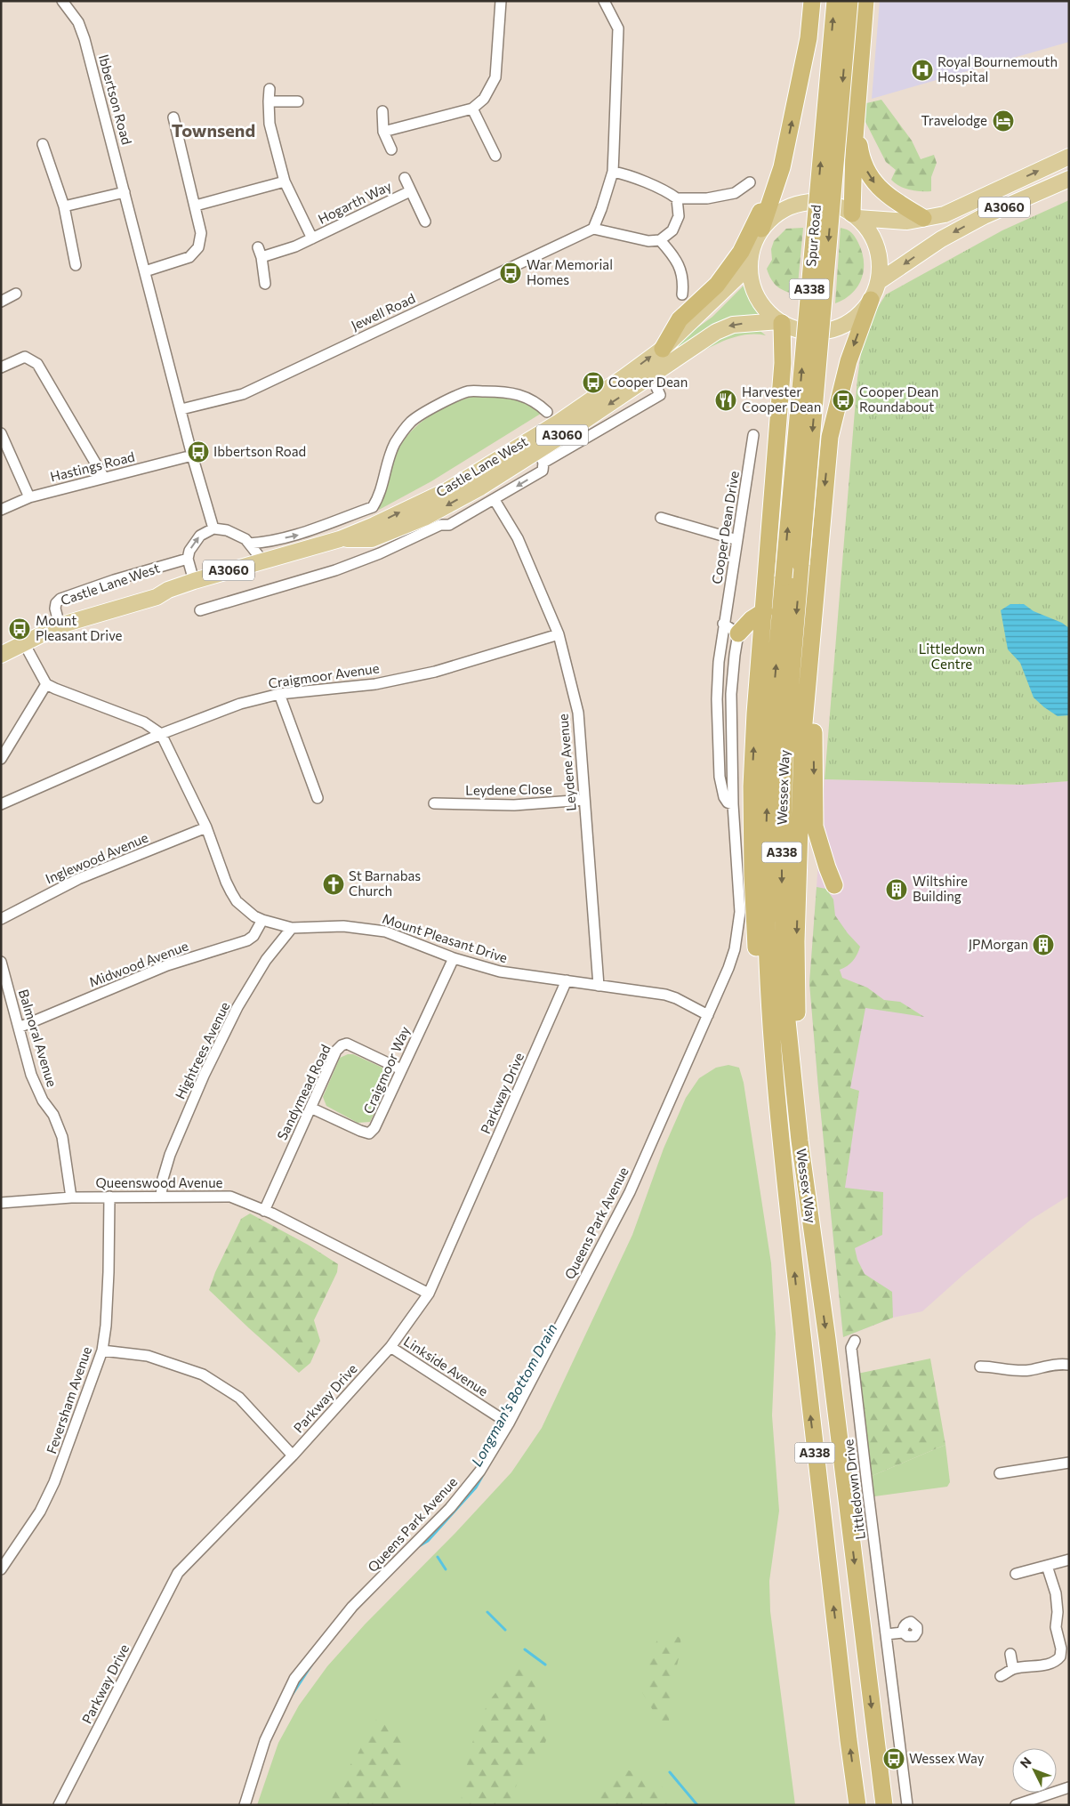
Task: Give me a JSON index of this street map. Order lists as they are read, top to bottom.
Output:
{
  "streets": {
    "highway": ["Spur Road", "A338", "Wessex Way"],
    "main road": ["A3060", "Castle Lane West"],
    "street": [
      "Ibbertson Road",
      "Hogarth Way",
      "Jewell Road",
      "Hastings Road",
      "Cooper Dean Drive",
      "Craigmoor Avenue",
      "Leydene Avenue",
      "Leydene Close",
      "Inglewood Avenue",
      "Mount Pleasant Drive",
      "Midwood Avenue",
      "Balmoral Avenue",
      "Hightrees Avenue",
      "Craigmoor Way",
      "Sandymead Road",
      "Parkway Drive",
      "Queenswood Avenue",
      "Queens Park Avenue",
      "Linkside Avenue",
      "Feversham Avenue",
      "Littledown Drive"
    ]
  },
  "crossings": [
    ["Ibbertson Road", "Jewell Road"],
    ["Ibbertson Road", "Hastings Road"],
    ["A3060", "Castle Lane West"],
    ["Spur Road", "Wessex Way"],
    ["Castle Lane West", "Leydene Avenue"],
    ["Cooper Dean Drive", "Mount Pleasant Drive"],
    ["Cooper Dean Drive", "Queens Park Avenue"],
    ["Craigmoor Avenue", "Leydene Avenue"],
    ["Craigmoor Avenue", "Mount Pleasant Drive"],
    ["Leydene Avenue", "Leydene Close"],
    ["Leydene Avenue", "Mount Pleasant Drive"],
    ["Inglewood Avenue", "Mount Pleasant Drive"],
    ["Mount Pleasant Drive", "Midwood Avenue"],
    ["Mount Pleasant Drive", "Hightrees Avenue"],
    ["Mount Pleasant Drive", "Craigmoor Way"],
    ["Mount Pleasant Drive", "Parkway Drive"],
    ["Mount Pleasant Drive", "Queens Park Avenue"],
    ["Midwood Avenue", "Balmoral Avenue"],
    ["Balmoral Avenue", "Queenswood Avenue"],
    ["Hightrees Avenue", "Queenswood Avenue"],
    ["Craigmoor Way", "Sandymead Road"],
    ["Sandymead Road", "Queenswood Avenue"],
    ["Parkway Drive", "Queenswood Avenue"],
    ["Parkway Drive", "Linkside Avenue"],
    ["Queenswood Avenue", "Feversham Avenue"],
    ["Queens Park Avenue", "Linkside Avenue"]
  ],
  "districts": ["Townsend"],
  "water": ["Longman's Bottom Drain"],
  "parks": ["Littledown Centre"],
  "places": {
    "hospital": ["Royal Bournemouth Hospital"],
    "hotel": ["Travelodge"],
    "bus stop": [
      "War Memorial Homes",
      "Cooper Dean",
      "Cooper Dean Roundabout",
      "Ibbertson Road",
      "Mount Pleasant Drive",
      "Wessex Way"
    ],
    "restaurant": ["Harvester Cooper Dean"],
    "church": ["St Barnabas Church"],
    "building": ["Wiltshire Building", "JPMorgan"]
  },
  "north": "top left"
}
